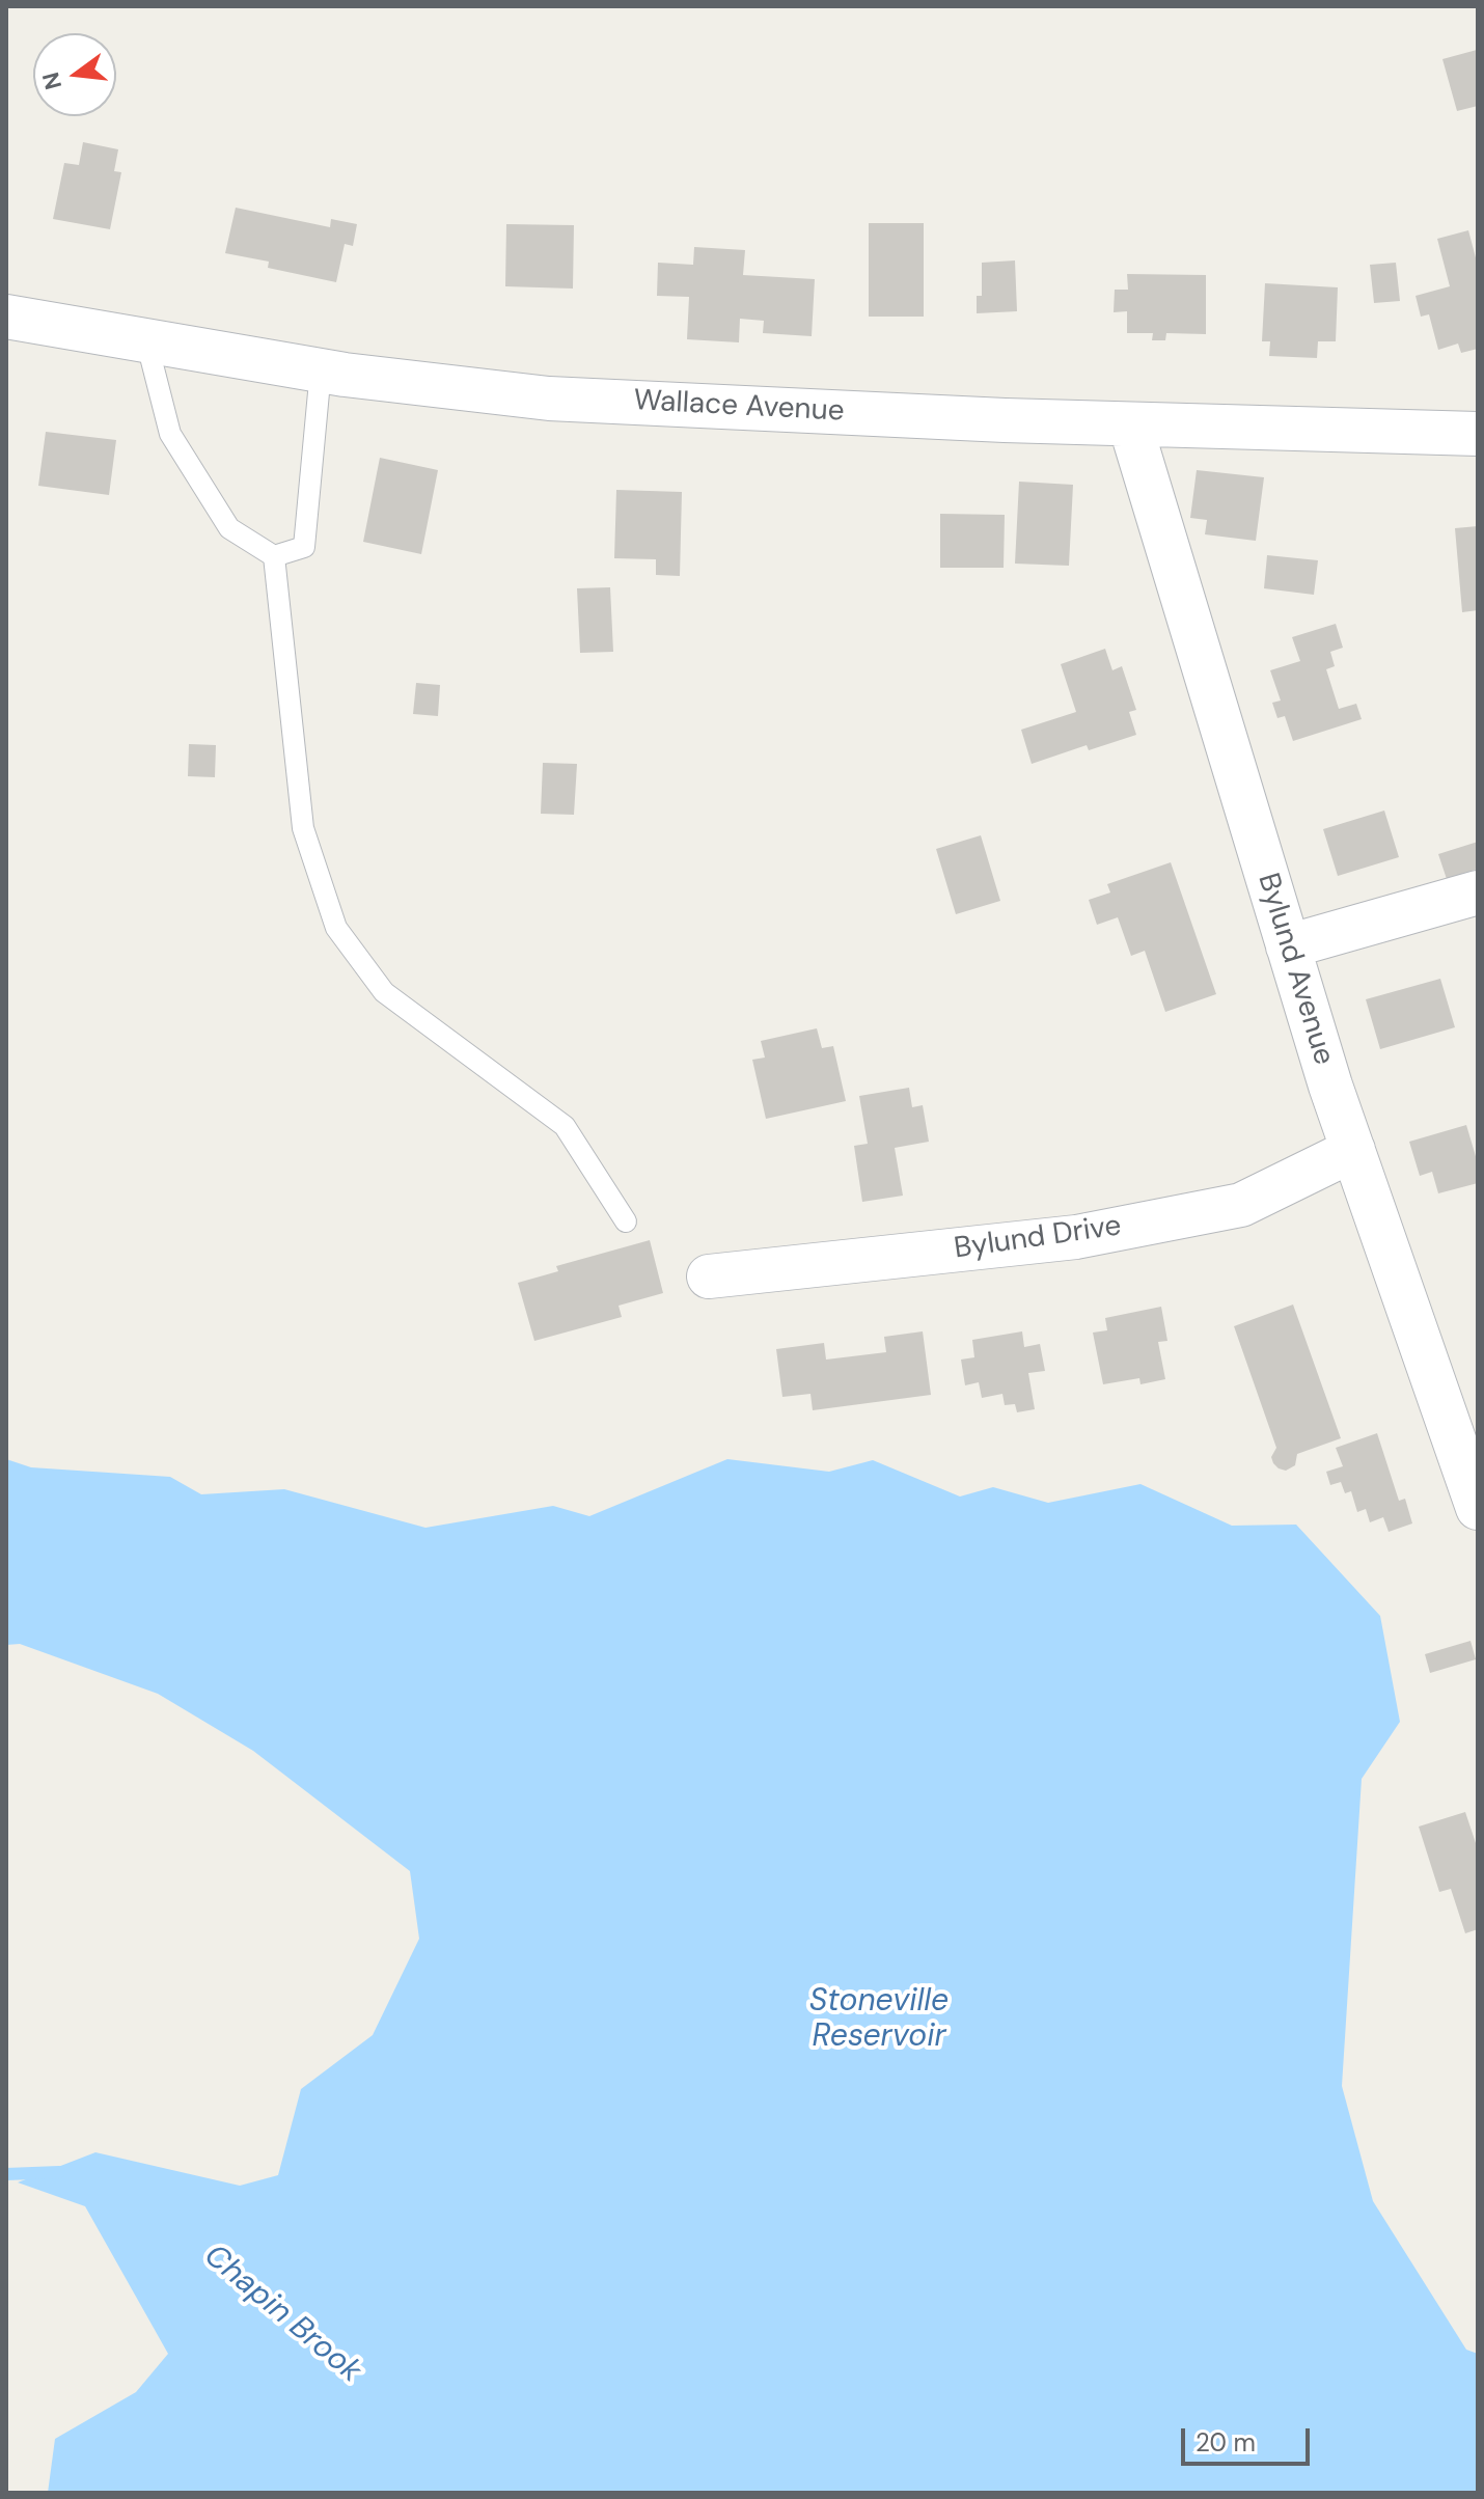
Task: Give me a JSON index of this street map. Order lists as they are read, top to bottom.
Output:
{
  "streets": {
    "street": ["Wallace Avenue", "Bylund Avenue", "Bylund Drive"]
  },
  "crossings": [
    ["Wallace Avenue", "Bylund Avenue"],
    ["Bylund Avenue", "Bylund Drive"]
  ],
  "water": ["Stoneville Reservoir", "Chapin Brook"],
  "scale_bar": "20 m",
  "north": "left"
}
